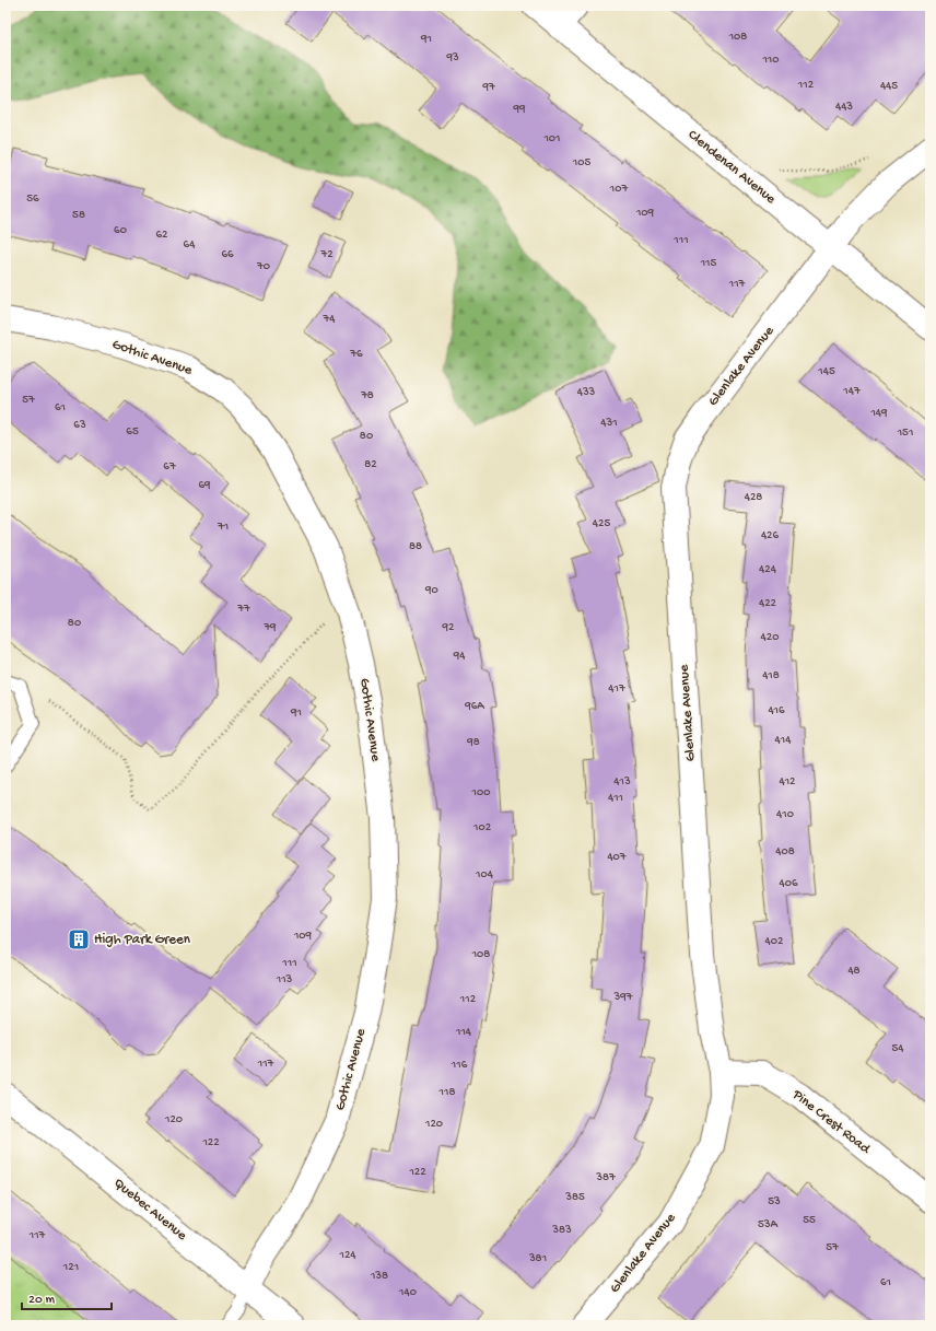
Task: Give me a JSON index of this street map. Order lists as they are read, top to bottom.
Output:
{
  "streets": {
    "street": [
      "Clendenan Avenue",
      "Gothic Avenue",
      "Glenlake Avenue",
      "Pine Crest Road",
      "Quebec Avenue"
    ]
  },
  "crossings": [
    ["Clendenan Avenue", "Glenlake Avenue"],
    ["Gothic Avenue", "Quebec Avenue"],
    ["Glenlake Avenue", "Pine Crest Road"]
  ],
  "places": {
    "building": ["High Park Green"]
  },
  "house_numbers": [
    "108",
    "91",
    "93",
    "110",
    "112",
    "445",
    "97",
    "443",
    "99",
    "101",
    "105",
    "107",
    "56",
    "109",
    "58",
    "60",
    "62",
    "111",
    "64",
    "66",
    "72",
    "115",
    "70",
    "117",
    "74",
    "76",
    "145",
    "147",
    "433",
    "78",
    "57",
    "61",
    "149",
    "431",
    "63",
    "65",
    "151",
    "80",
    "82",
    "67",
    "69",
    "428",
    "425",
    "71",
    "426",
    "88",
    "424",
    "90",
    "422",
    "77",
    "80",
    "79",
    "92",
    "420",
    "94",
    "418",
    "417",
    "96A",
    "416",
    "91",
    "414",
    "98",
    "413",
    "412",
    "100",
    "411",
    "410",
    "102",
    "408",
    "407",
    "104",
    "406",
    "109",
    "402",
    "108",
    "111",
    "48",
    "113",
    "397",
    "112",
    "114",
    "54",
    "117",
    "116",
    "118",
    "120",
    "120",
    "122",
    "122",
    "387",
    "385",
    "53",
    "55",
    "53A",
    "383",
    "117",
    "57",
    "124",
    "381",
    "121",
    "138",
    "61",
    "140"
  ],
  "scale_bar": "20 m"
}
